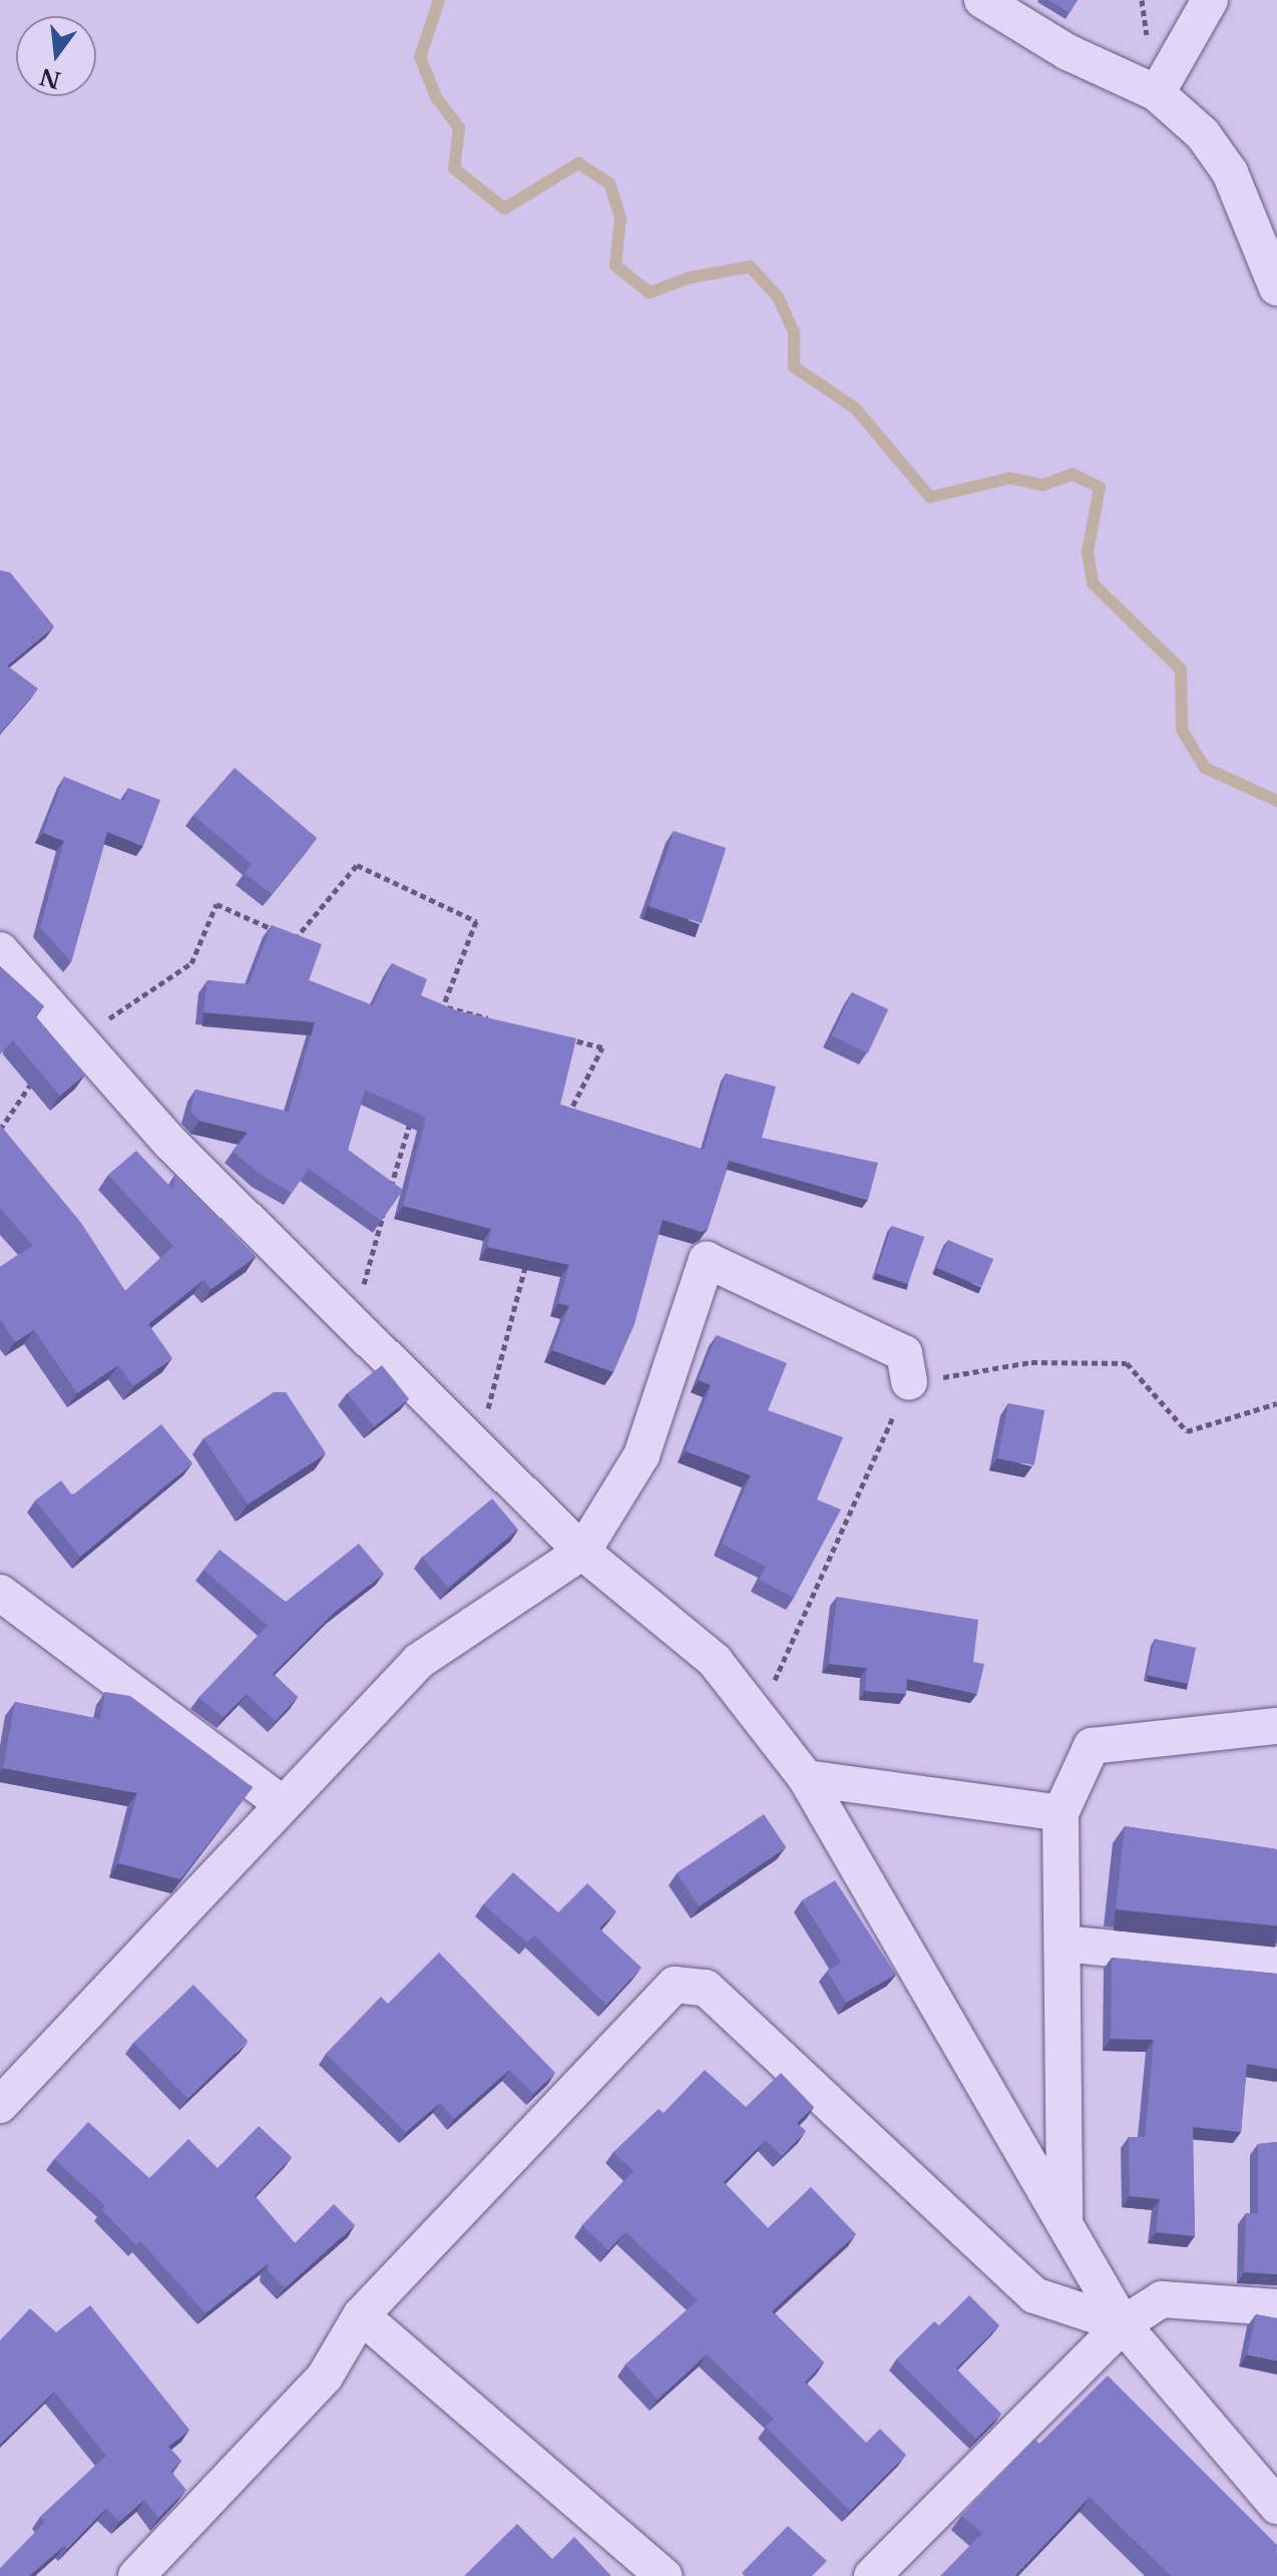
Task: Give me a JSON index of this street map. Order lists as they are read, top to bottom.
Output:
{
  "north": "bottom"
}
